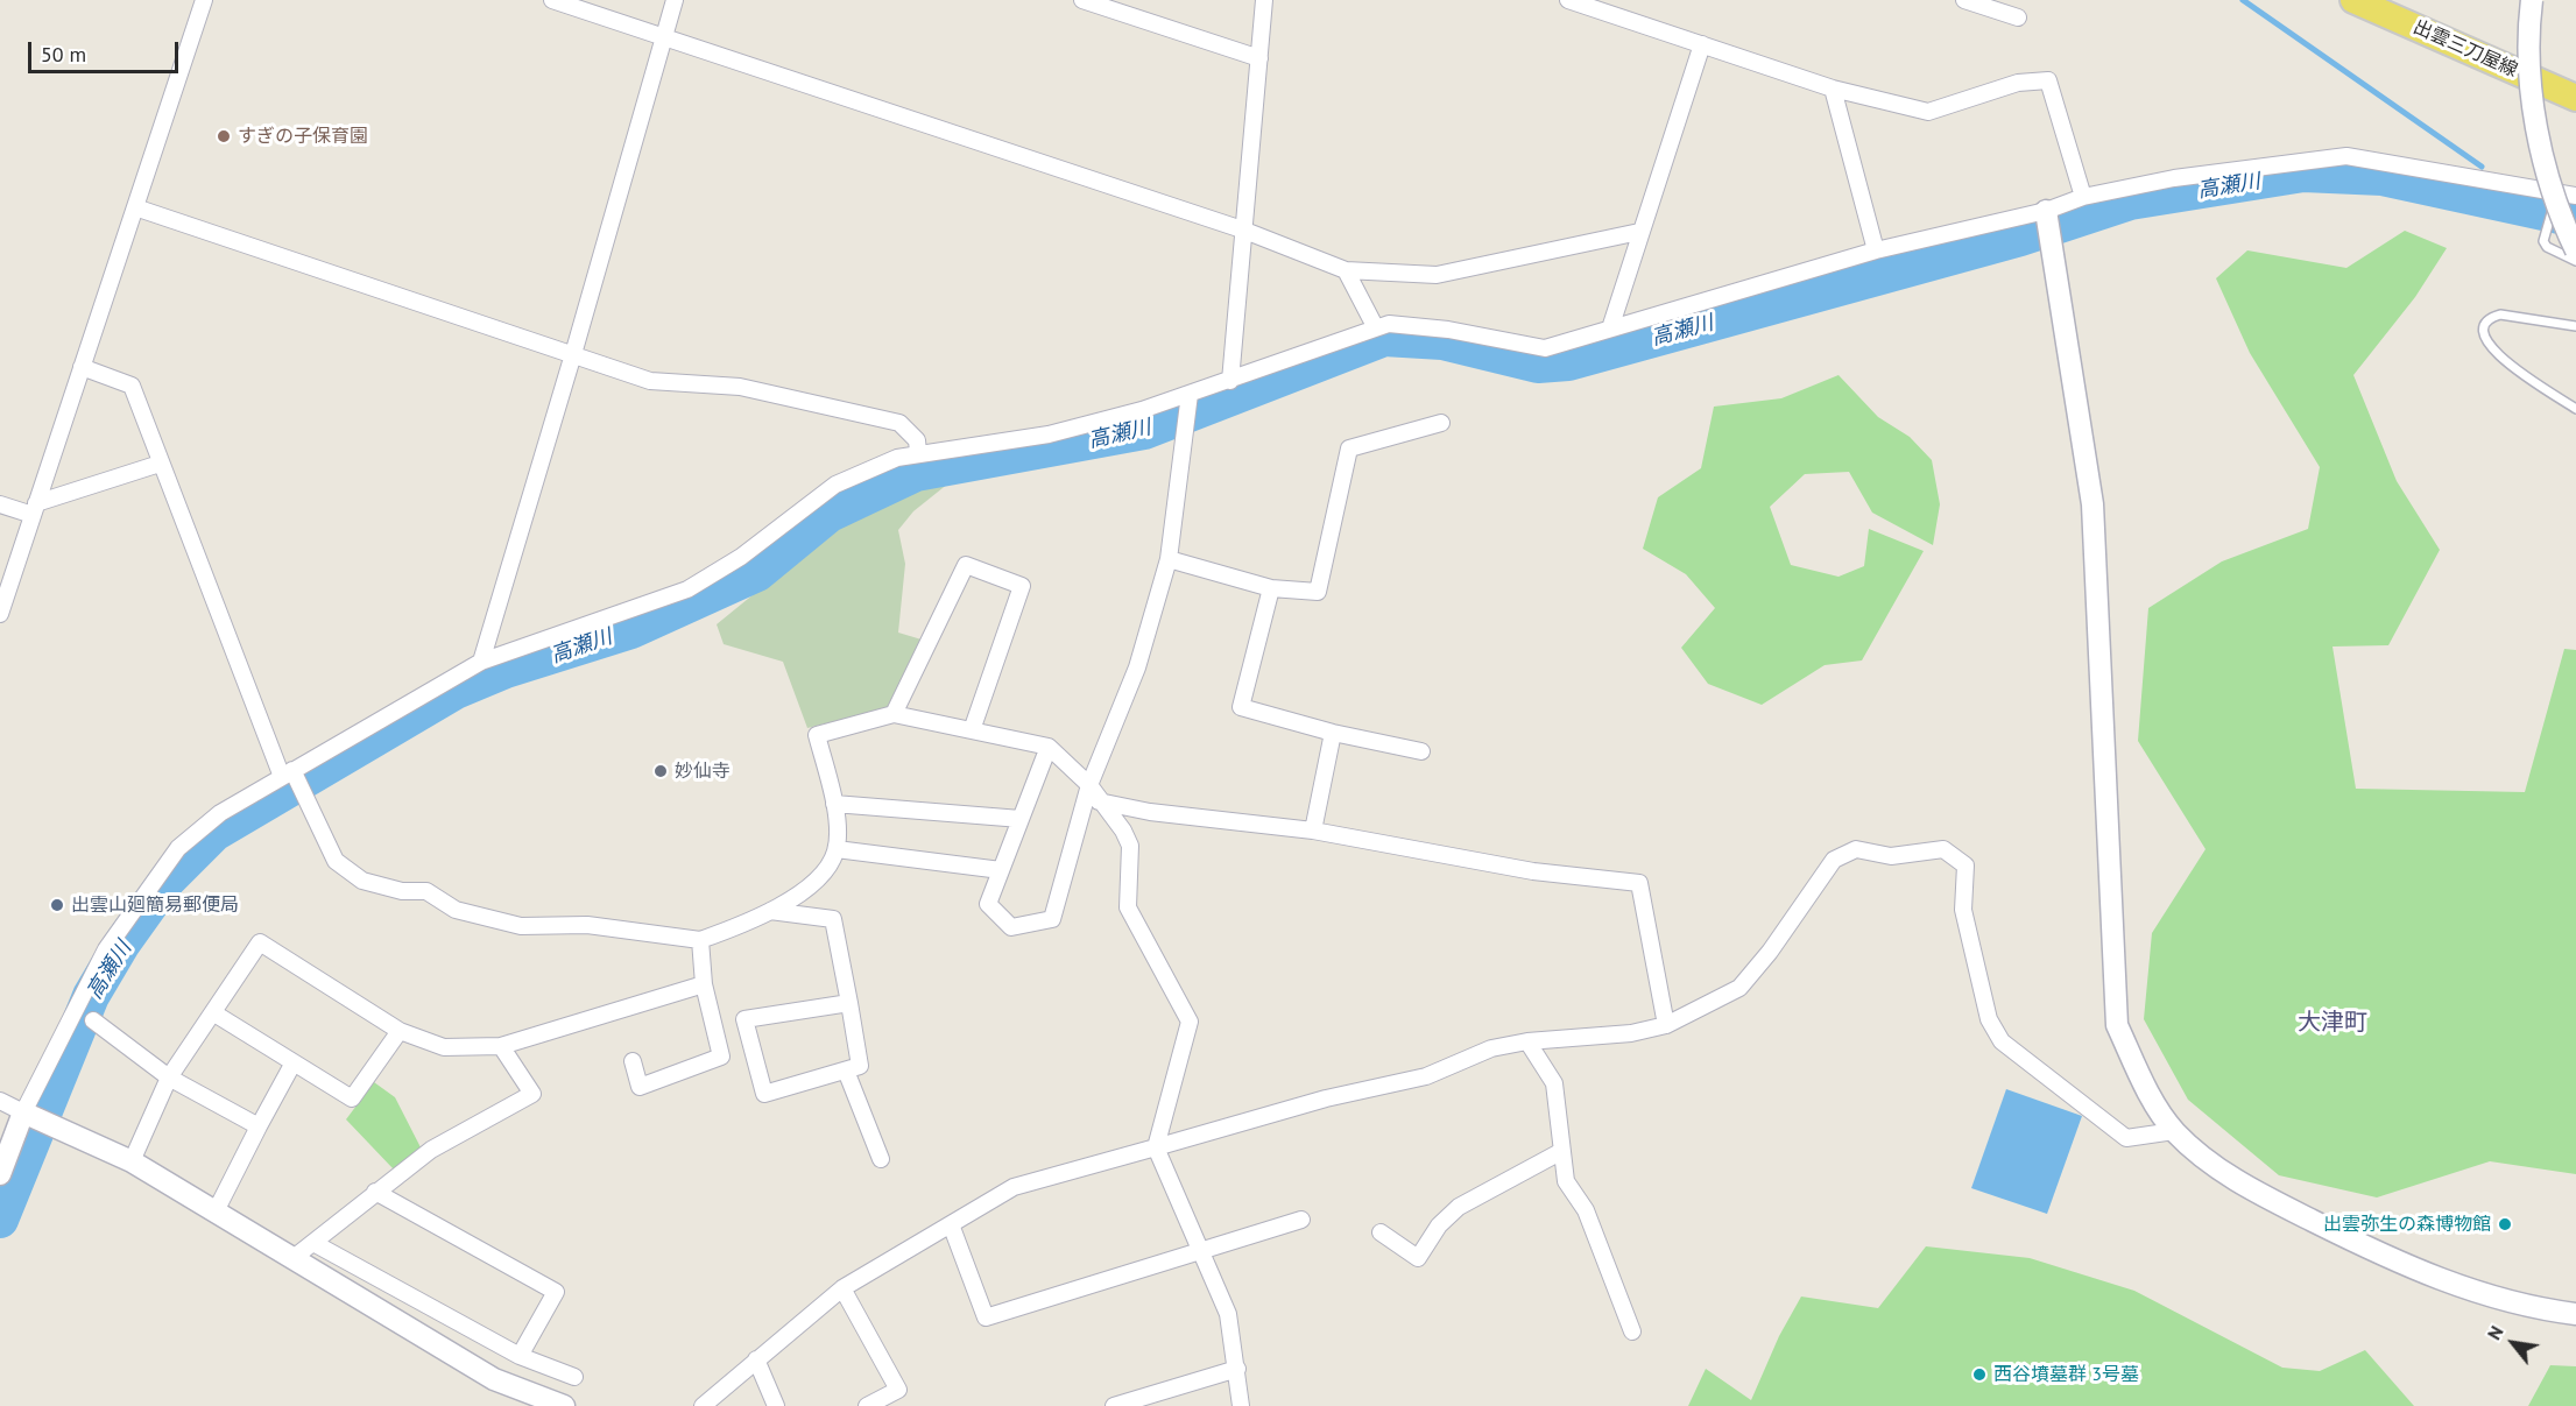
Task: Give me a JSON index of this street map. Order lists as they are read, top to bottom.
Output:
{
  "streets": {
    "main road": ["出雲三刀屋線"]
  },
  "districts": ["大津町"],
  "water": ["高瀬川"],
  "places": [
    "すぎの子保育園",
    "妙仙寺",
    "出雲山廻簡易郵便局",
    "出雲弥生の森博物館",
    "西谷墳墓群 3号墓"
  ],
  "scale_bar": "50 m",
  "north": "top left"
}
